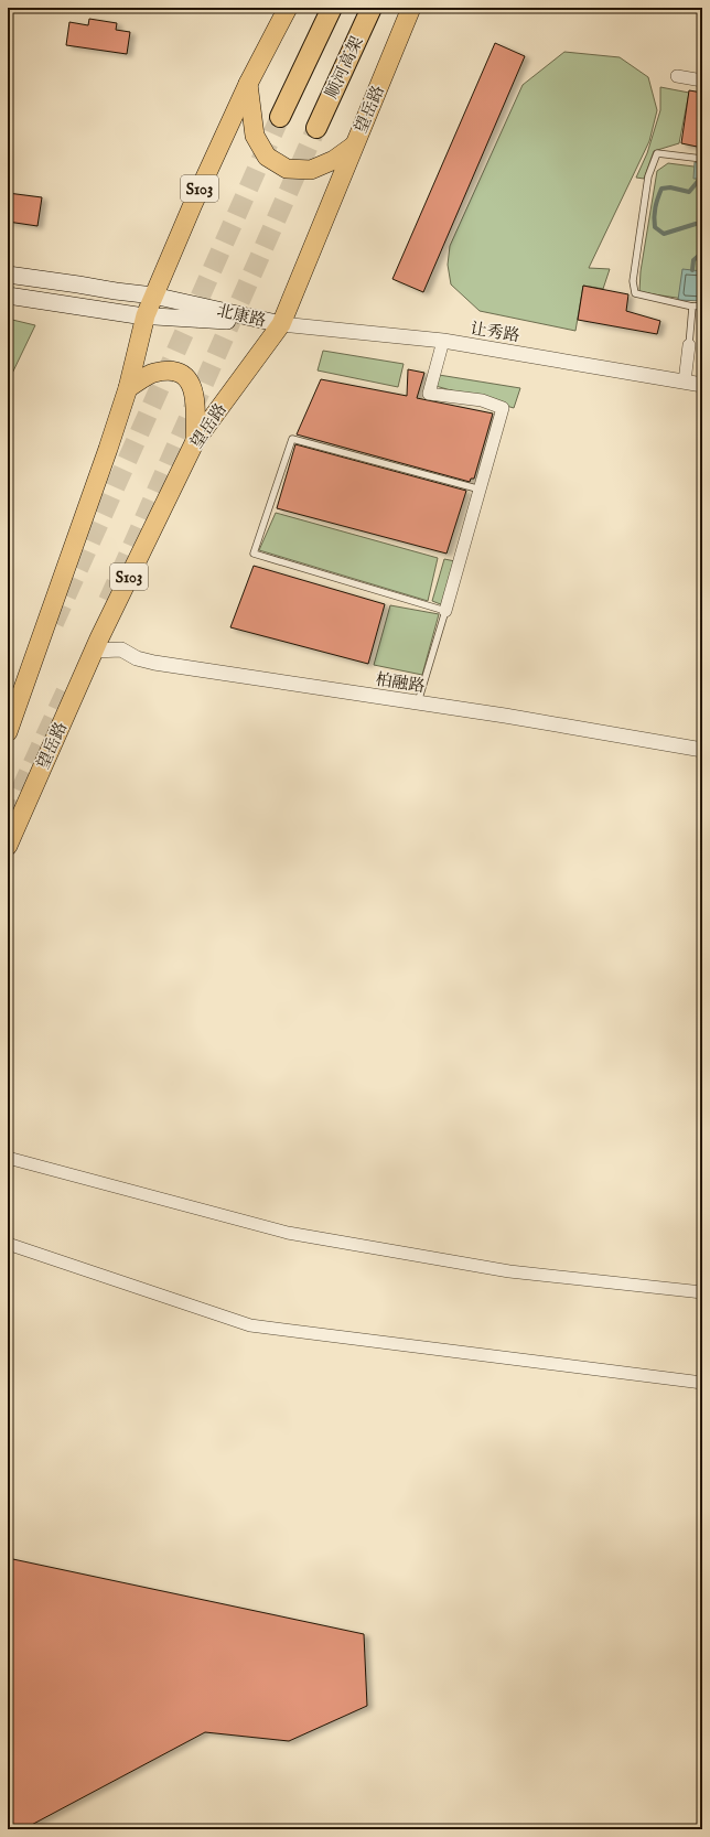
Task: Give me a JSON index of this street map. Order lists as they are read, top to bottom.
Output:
{
  "streets": {
    "highway": ["顺河高架"],
    "main road": ["望岳路", "S103", "北康路"],
    "street": ["让秀路", "柏融路"]
  },
  "crossings": [
    ["望岳路", "北康路"],
    ["望岳路", "让秀路"],
    ["望岳路", "柏融路"],
    ["S103", "北康路"],
    ["北康路", "让秀路"]
  ]
}
